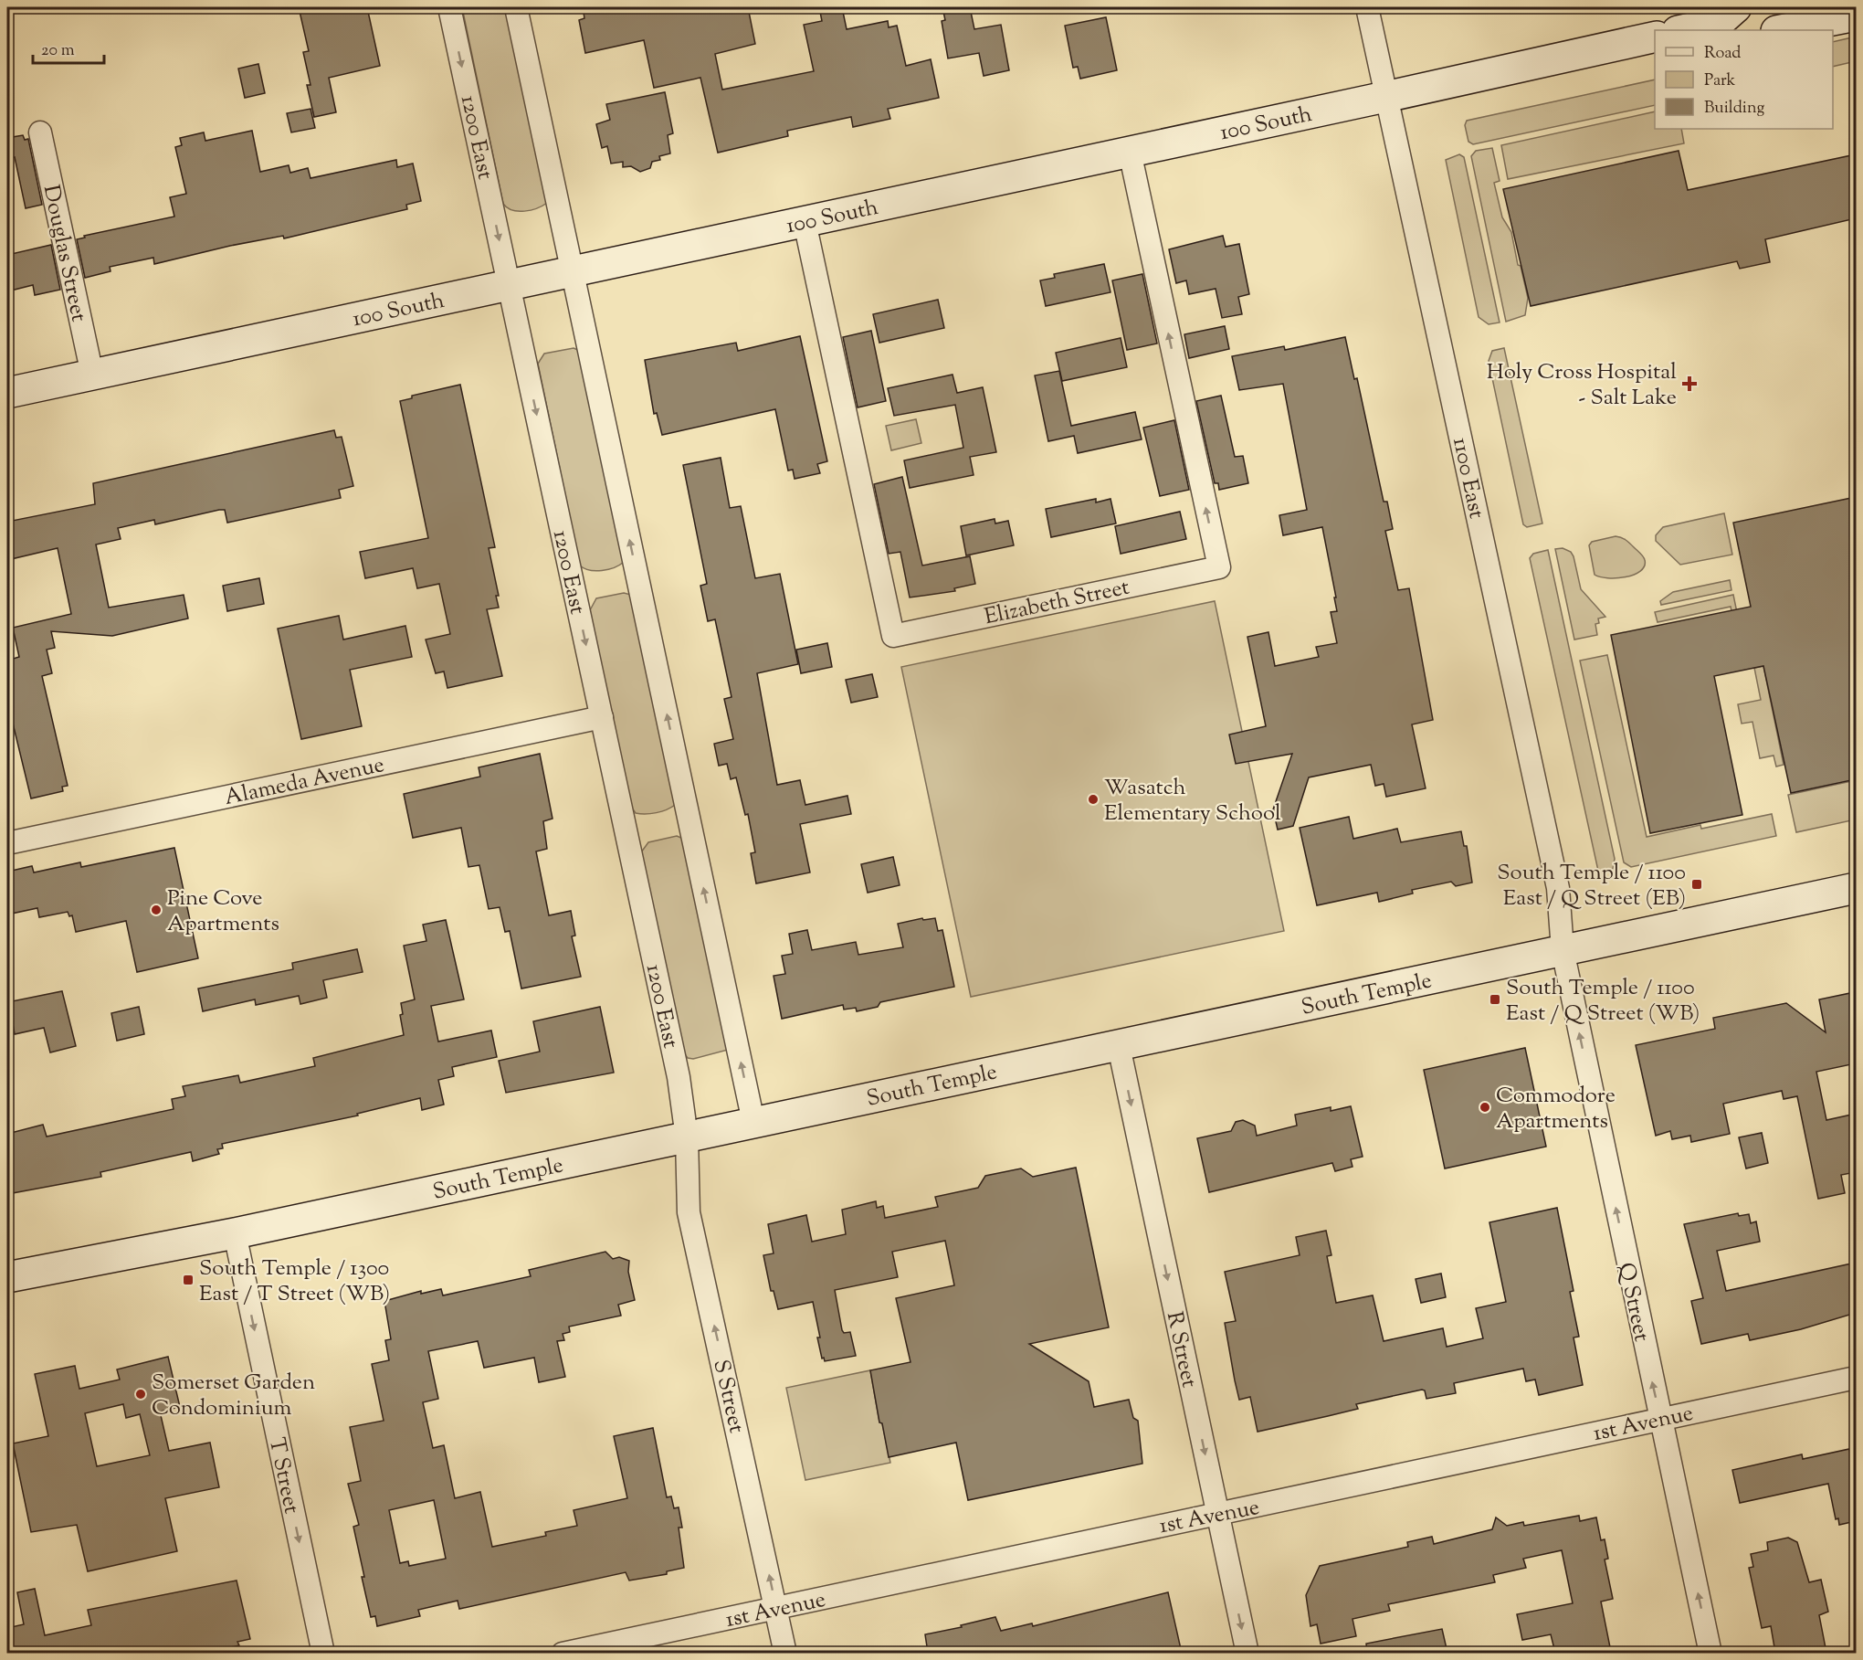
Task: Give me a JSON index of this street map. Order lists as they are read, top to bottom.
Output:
{
  "streets": {
    "main road": ["100 South", "South Temple"],
    "street": [
      "1200 East",
      "Douglas Street",
      "1100 East",
      "Elizabeth Street",
      "Alameda Avenue",
      "Q Street",
      "R Street",
      "S Street",
      "1st Avenue",
      "T Street"
    ]
  },
  "crossings": [
    ["100 South", "1200 East"],
    ["100 South", "Douglas Street"],
    ["100 South", "1100 East"],
    ["100 South", "Elizabeth Street"],
    ["1200 East", "Alameda Avenue"],
    ["1200 East", "South Temple"],
    ["1200 East", "S Street"],
    ["1100 East", "South Temple"],
    ["1100 East", "Q Street"],
    ["South Temple", "Q Street"],
    ["South Temple", "R Street"],
    ["South Temple", "S Street"],
    ["South Temple", "T Street"],
    ["Q Street", "1st Avenue"],
    ["R Street", "1st Avenue"],
    ["S Street", "1st Avenue"]
  ],
  "one_way": [
    "Q Street",
    "R Street",
    "S Street",
    "T Street"
  ],
  "places": {
    "health": ["Holy Cross Hospital - Salt Lake"],
    "other": [
      "Wasatch Elementary School",
      "Pine Cove Apartments",
      "Commodore Apartments",
      "Somerset Garden Condominium"
    ],
    "transit": ["South Temple / 1100 East / Q Street (EB)", "South Temple / 1100 East / Q Street (WB)", "South Temple / 1300 East / T Street (WB)"]
  },
  "legend": ["Road", "Park", "Building"],
  "scale_bar": "20 m"
}
